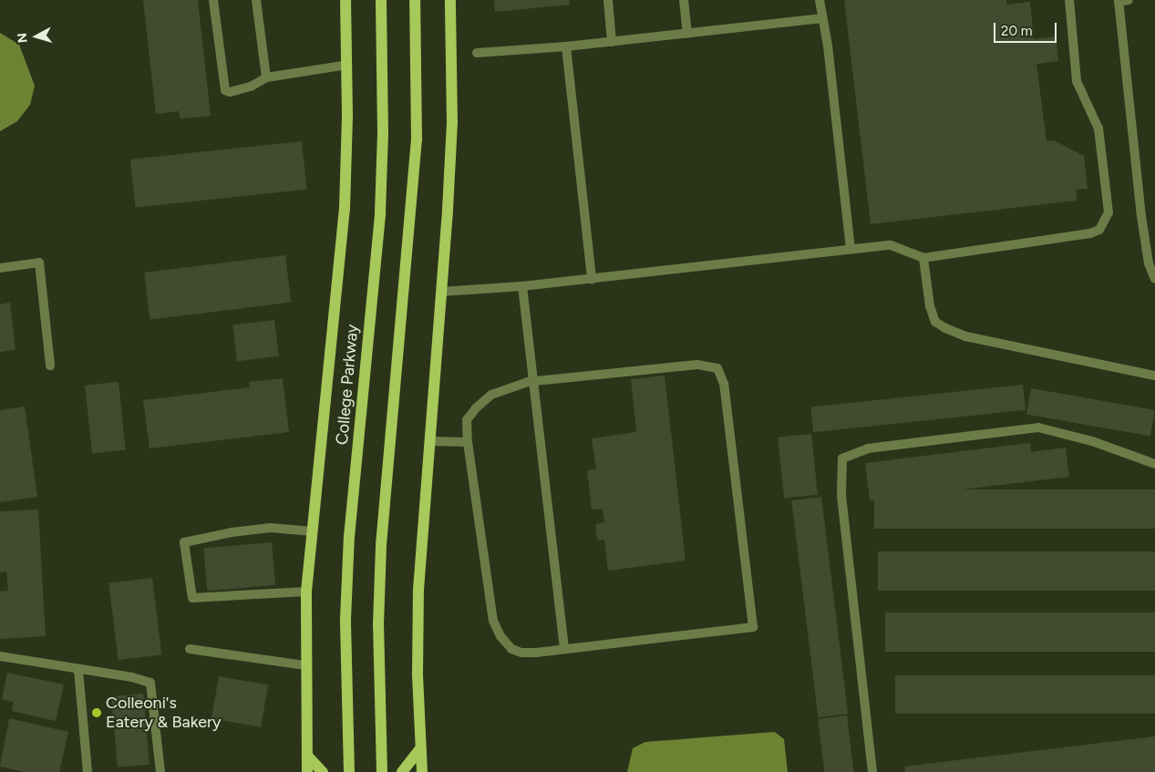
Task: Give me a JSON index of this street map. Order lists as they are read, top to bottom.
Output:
{
  "streets": {
    "main road": ["College Parkway"]
  },
  "places": ["Colleoni's Eatery & Bakery"],
  "scale_bar": "20 m",
  "north": "left"
}
